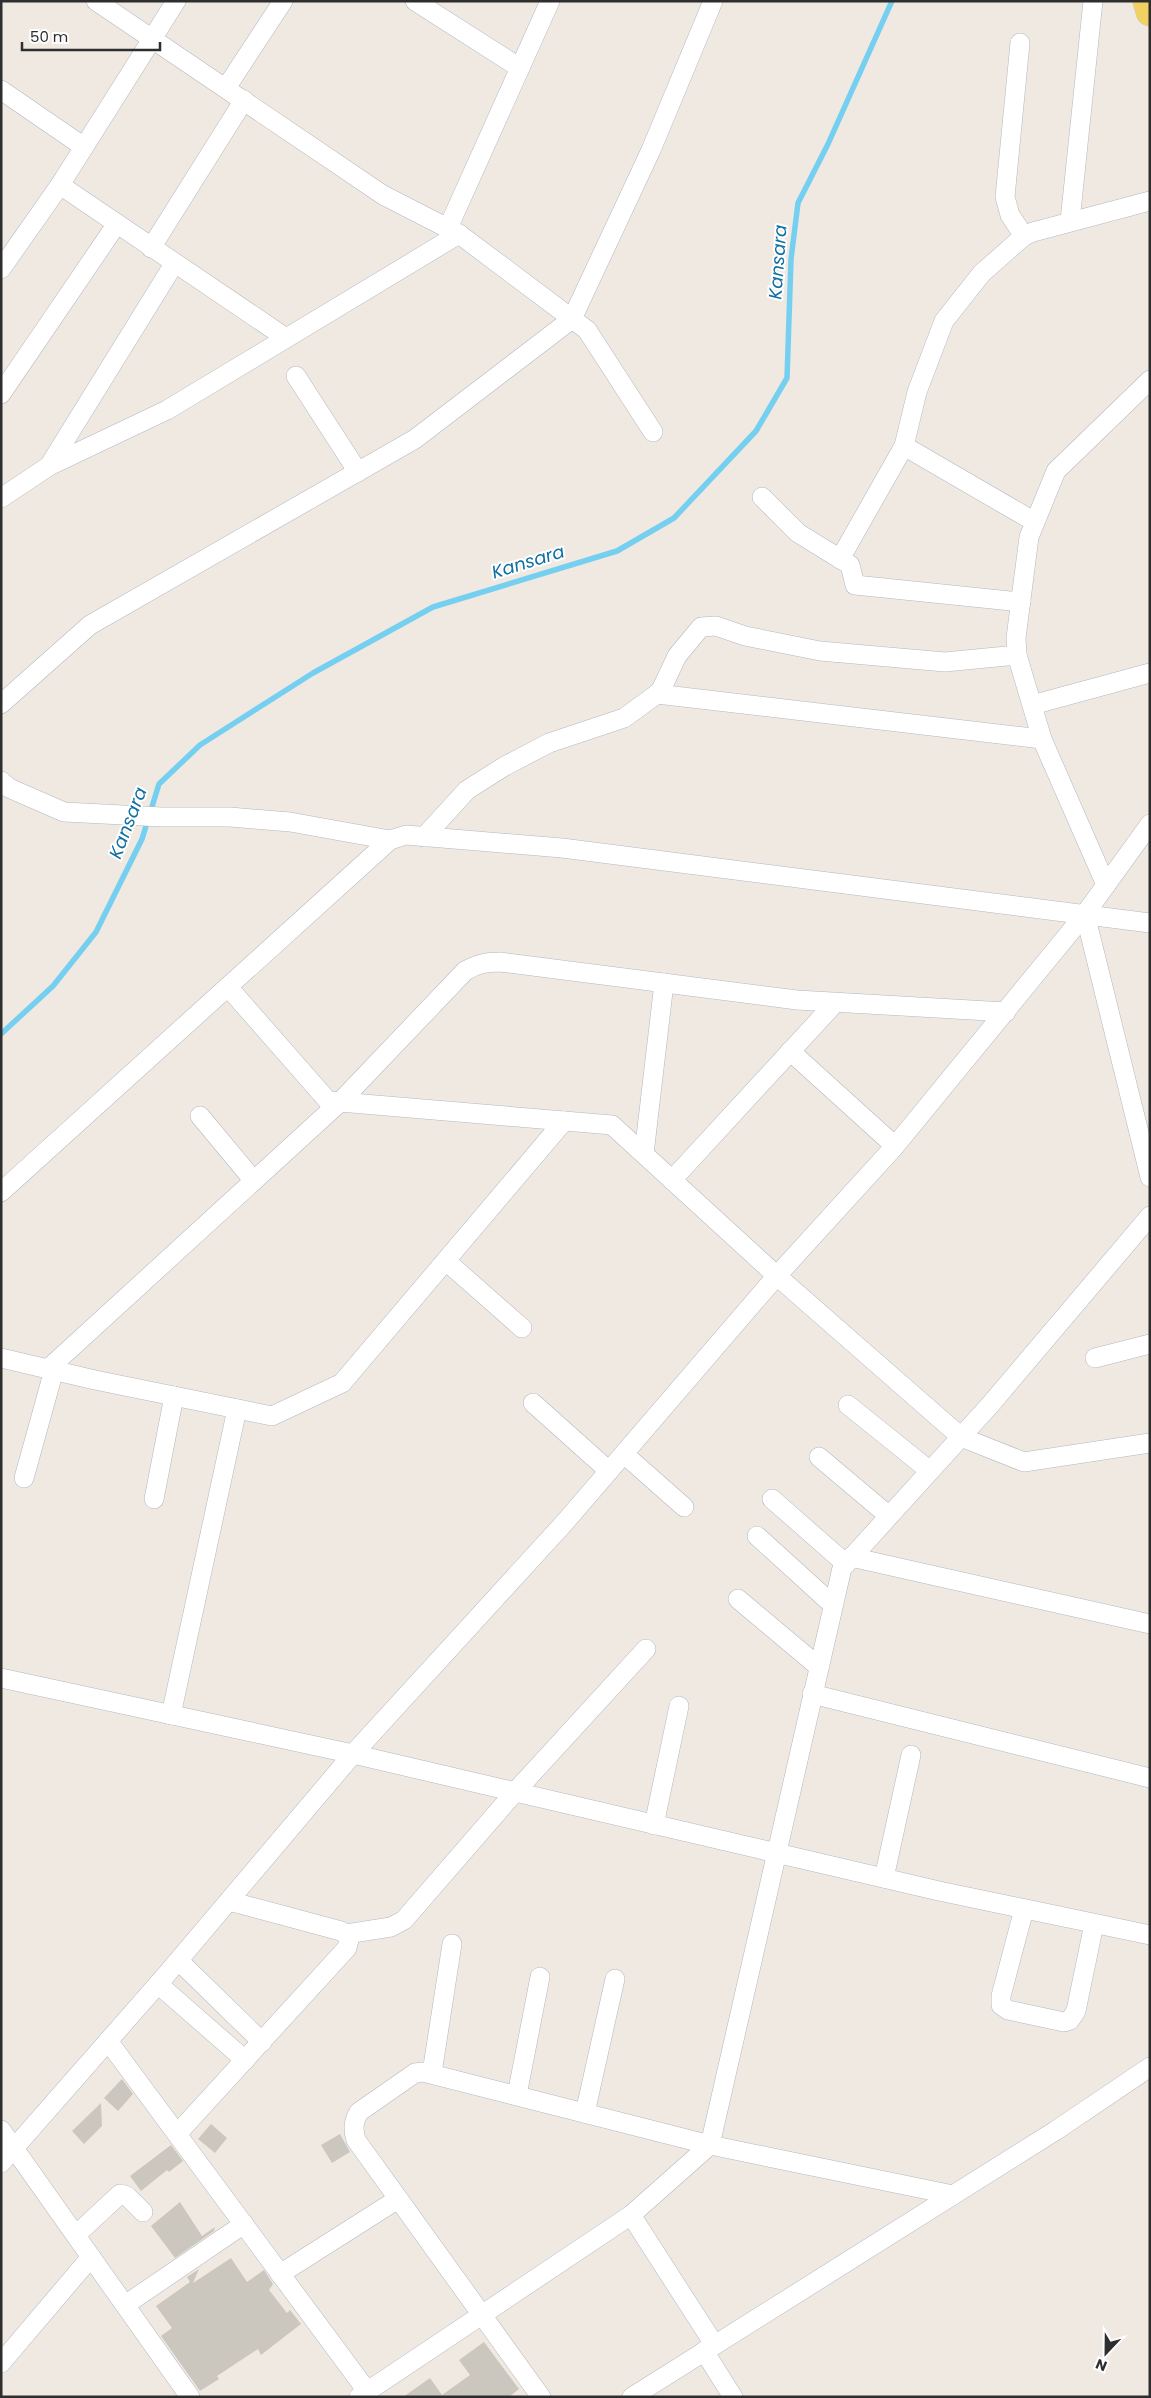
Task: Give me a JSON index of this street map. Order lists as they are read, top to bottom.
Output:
{
  "water": ["Kansara"],
  "scale_bar": "50 m",
  "north": "bottom"
}
